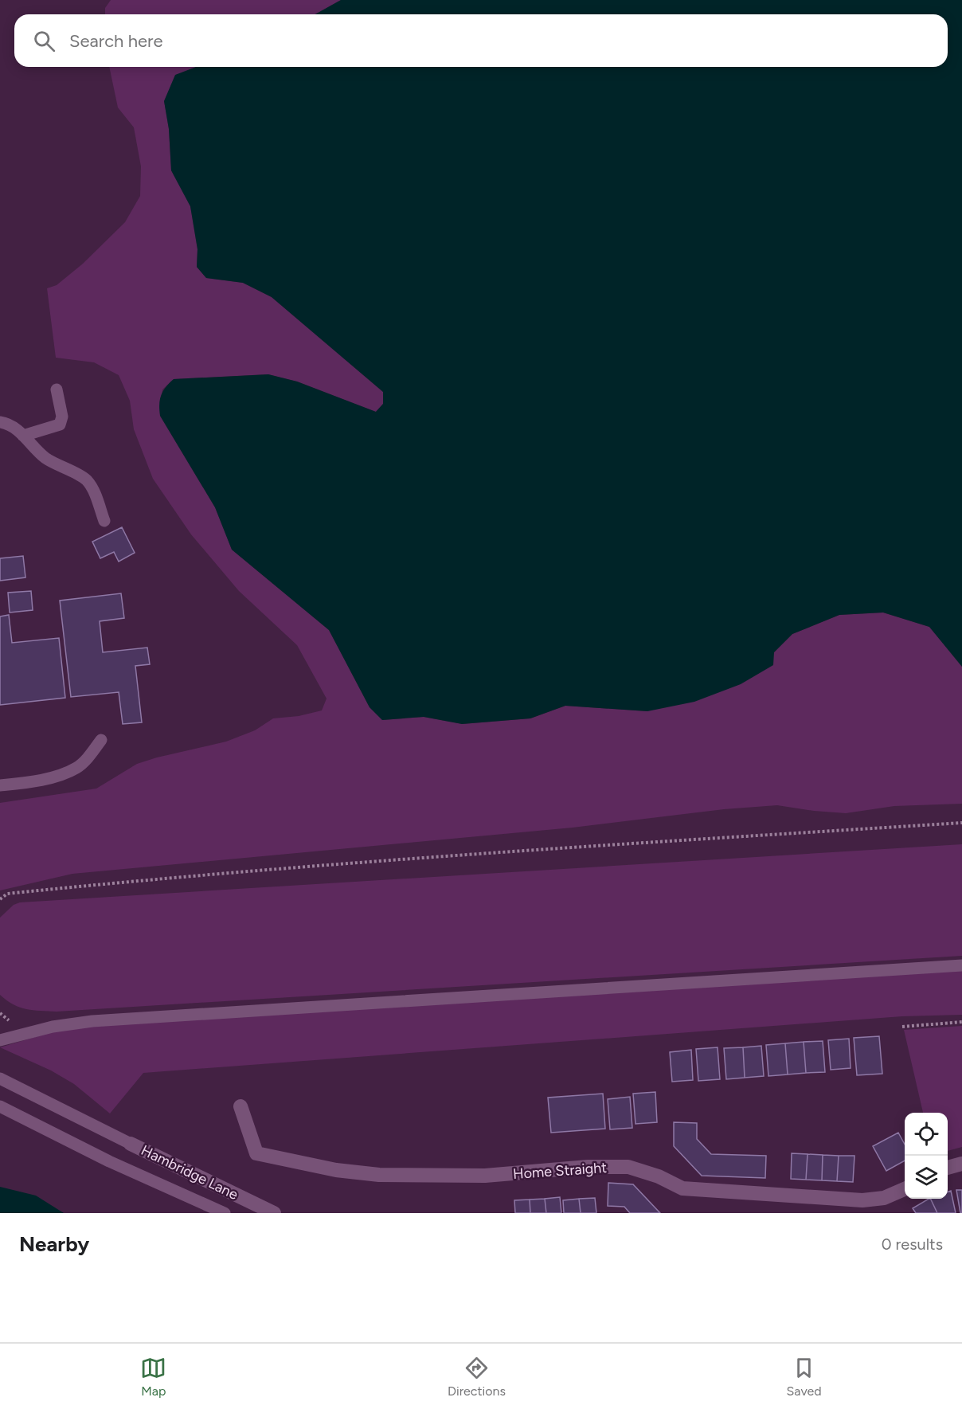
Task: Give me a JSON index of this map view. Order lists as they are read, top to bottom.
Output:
{
  "streets": {
    "street": ["Home Straight", "Hambridge Lane"]
  },
  "page": {
    "search": "Search here",
    "heading": ["Nearby", "0 results"],
    "nav": ["Map", "Directions", "Saved"]
  }
}
